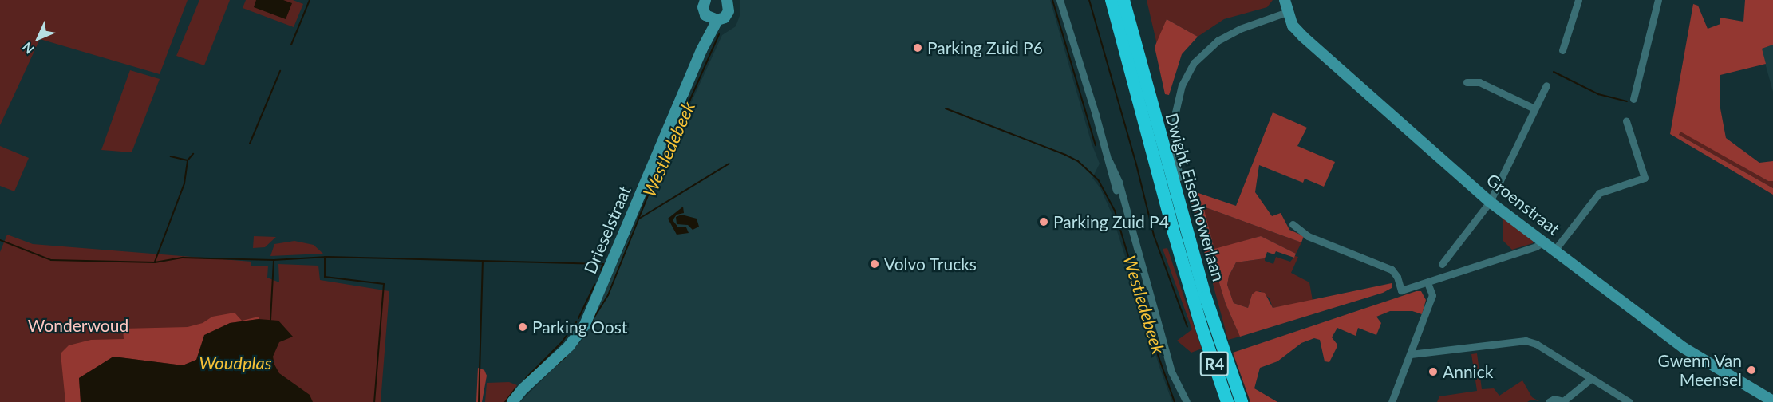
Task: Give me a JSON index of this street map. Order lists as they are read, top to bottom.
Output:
{
  "streets": {
    "highway": ["Dwight Eisenhowerlaan", "R4"],
    "street": ["Groenstraat", "Drieselstraat"]
  },
  "water": ["Westledebeek", "Woudplas"],
  "parks": ["Wonderwoud"],
  "places": [
    "Parking Zuid P6",
    "Parking Zuid P4",
    "Volvo Trucks",
    "Parking Oost",
    "Gwenn Van Meensel",
    "Annick"
  ],
  "north": "bottom left"
}
